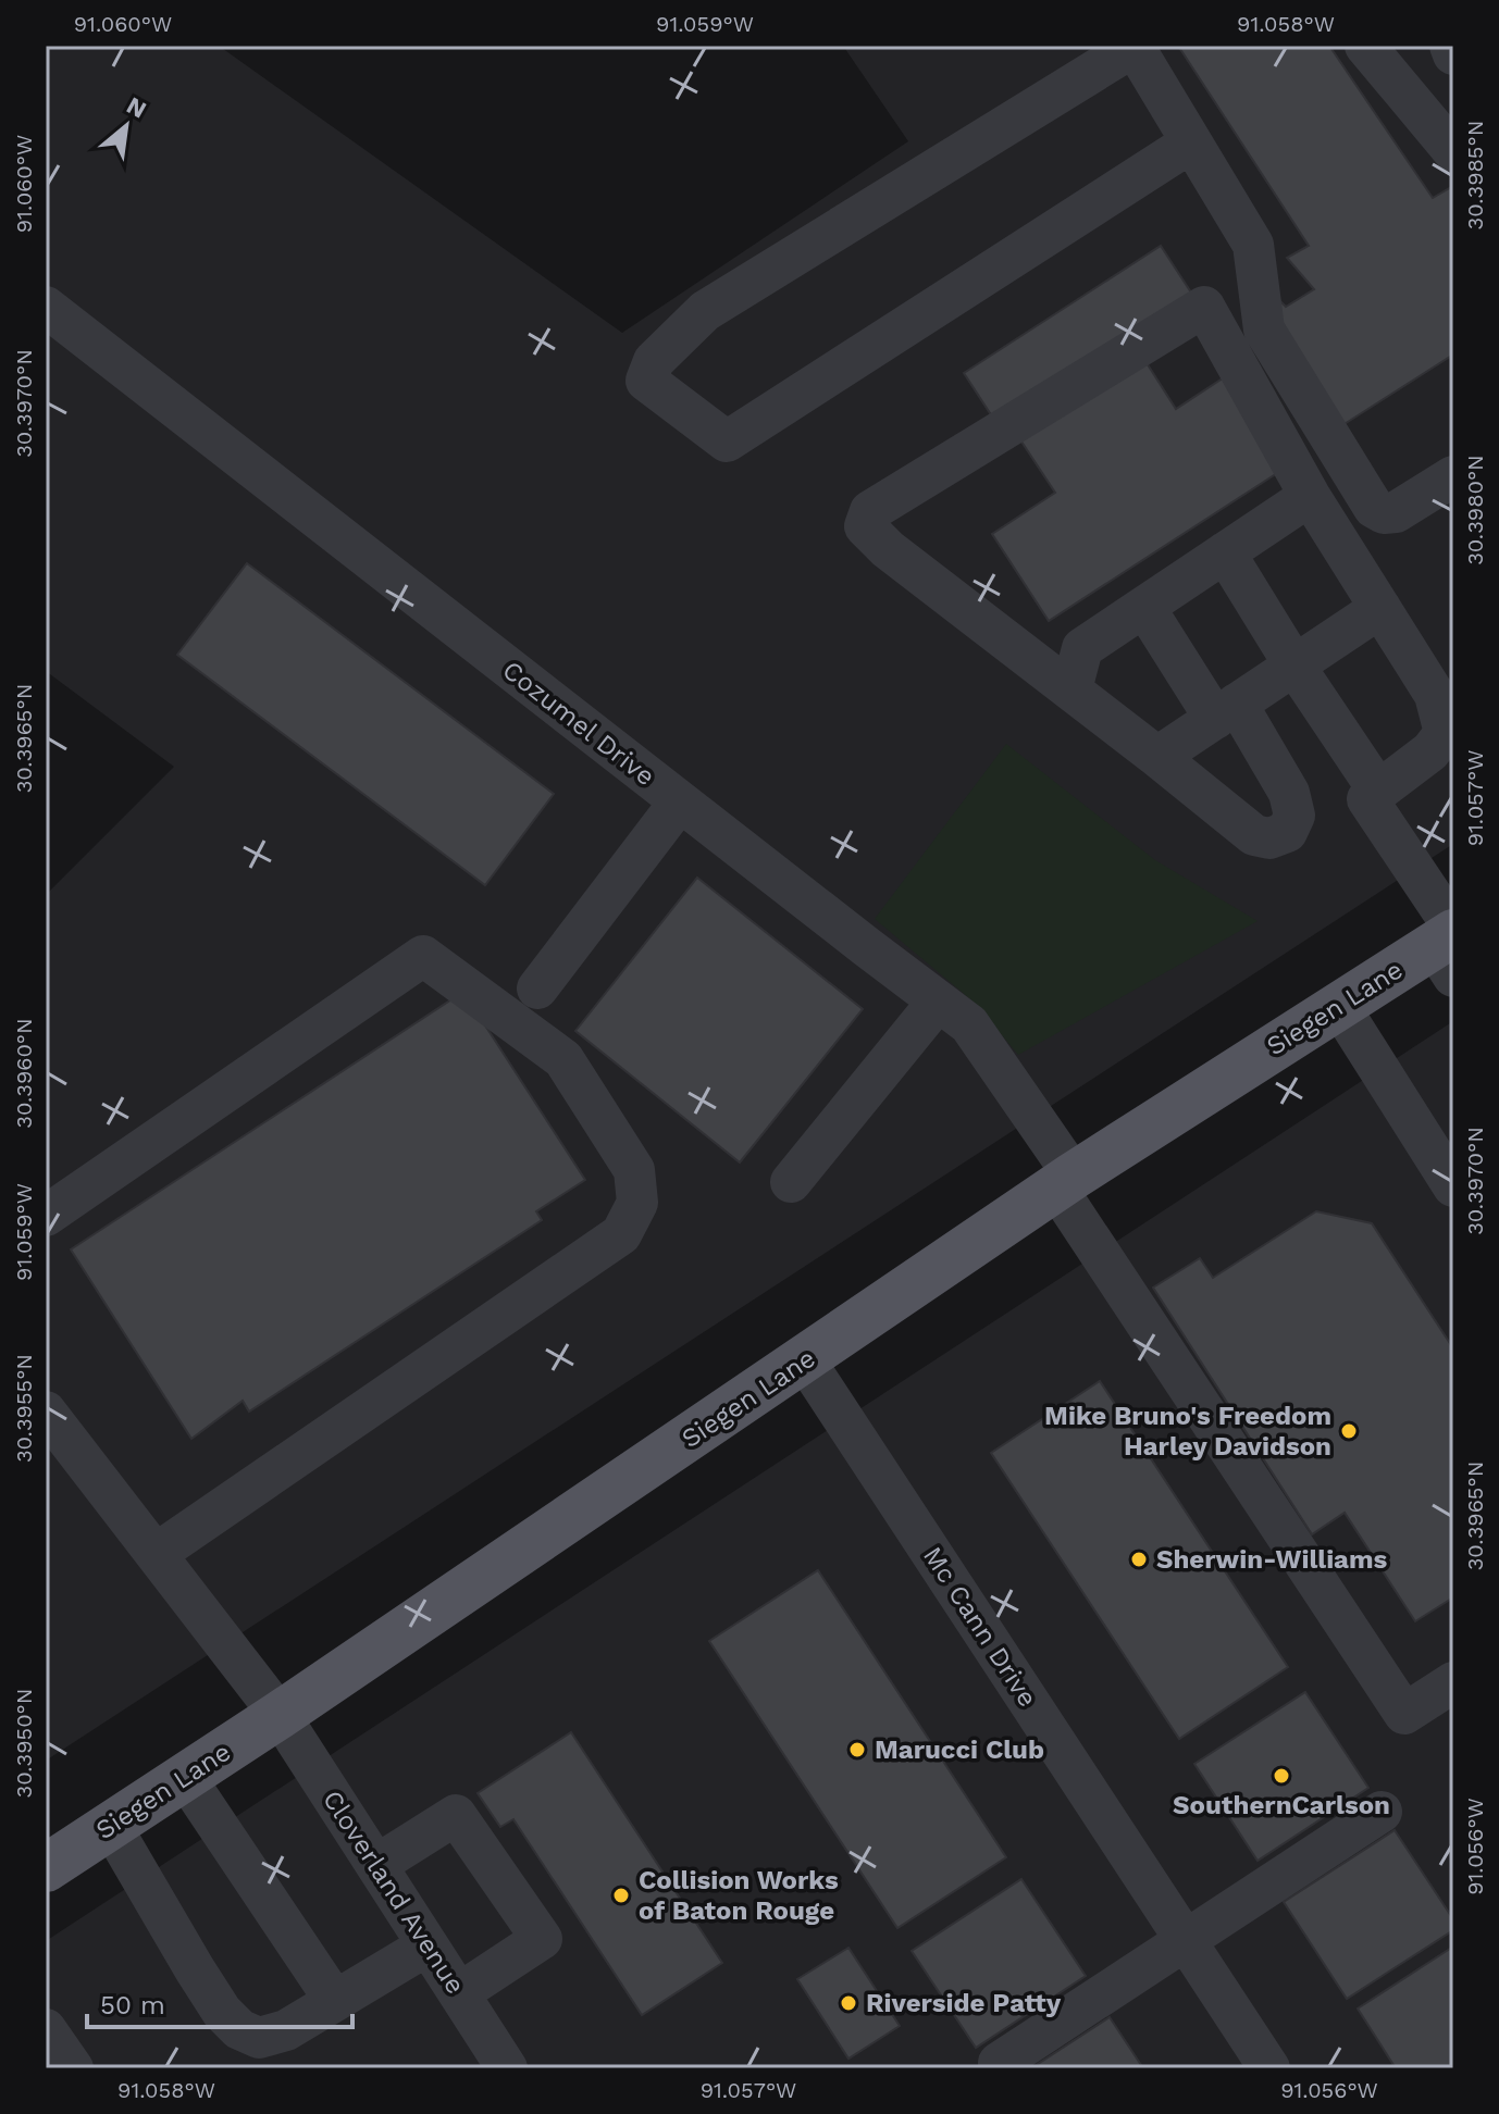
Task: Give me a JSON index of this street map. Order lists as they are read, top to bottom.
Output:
{
  "streets": {
    "main road": ["Siegen Lane"],
    "street": ["Cozumel Drive", "Mc Cann Drive", "Cloverland Avenue"]
  },
  "crossings": [
    ["Cozumel Drive", "Siegen Lane"],
    ["Siegen Lane", "Mc Cann Drive"],
    ["Siegen Lane", "Cloverland Avenue"]
  ],
  "places": [
    "Mike Bruno's Freedom Harley Davidson",
    "Sherwin-Williams",
    "Marucci Club",
    "SouthernCarlson",
    "Collision Works of Baton Rouge",
    "Riverside Patty"
  ],
  "scale_bar": "50 m",
  "north": "top right",
  "coordinates": [
    "91.060°W",
    "91.059°W",
    "91.058°W",
    "30.3985°N",
    "30.3970°N",
    "30.3980°N",
    "30.3965°N",
    "91.057°W",
    "30.3960°N",
    "30.3955°N",
    "30.3950°N",
    "91.056°W"
  ]
}
